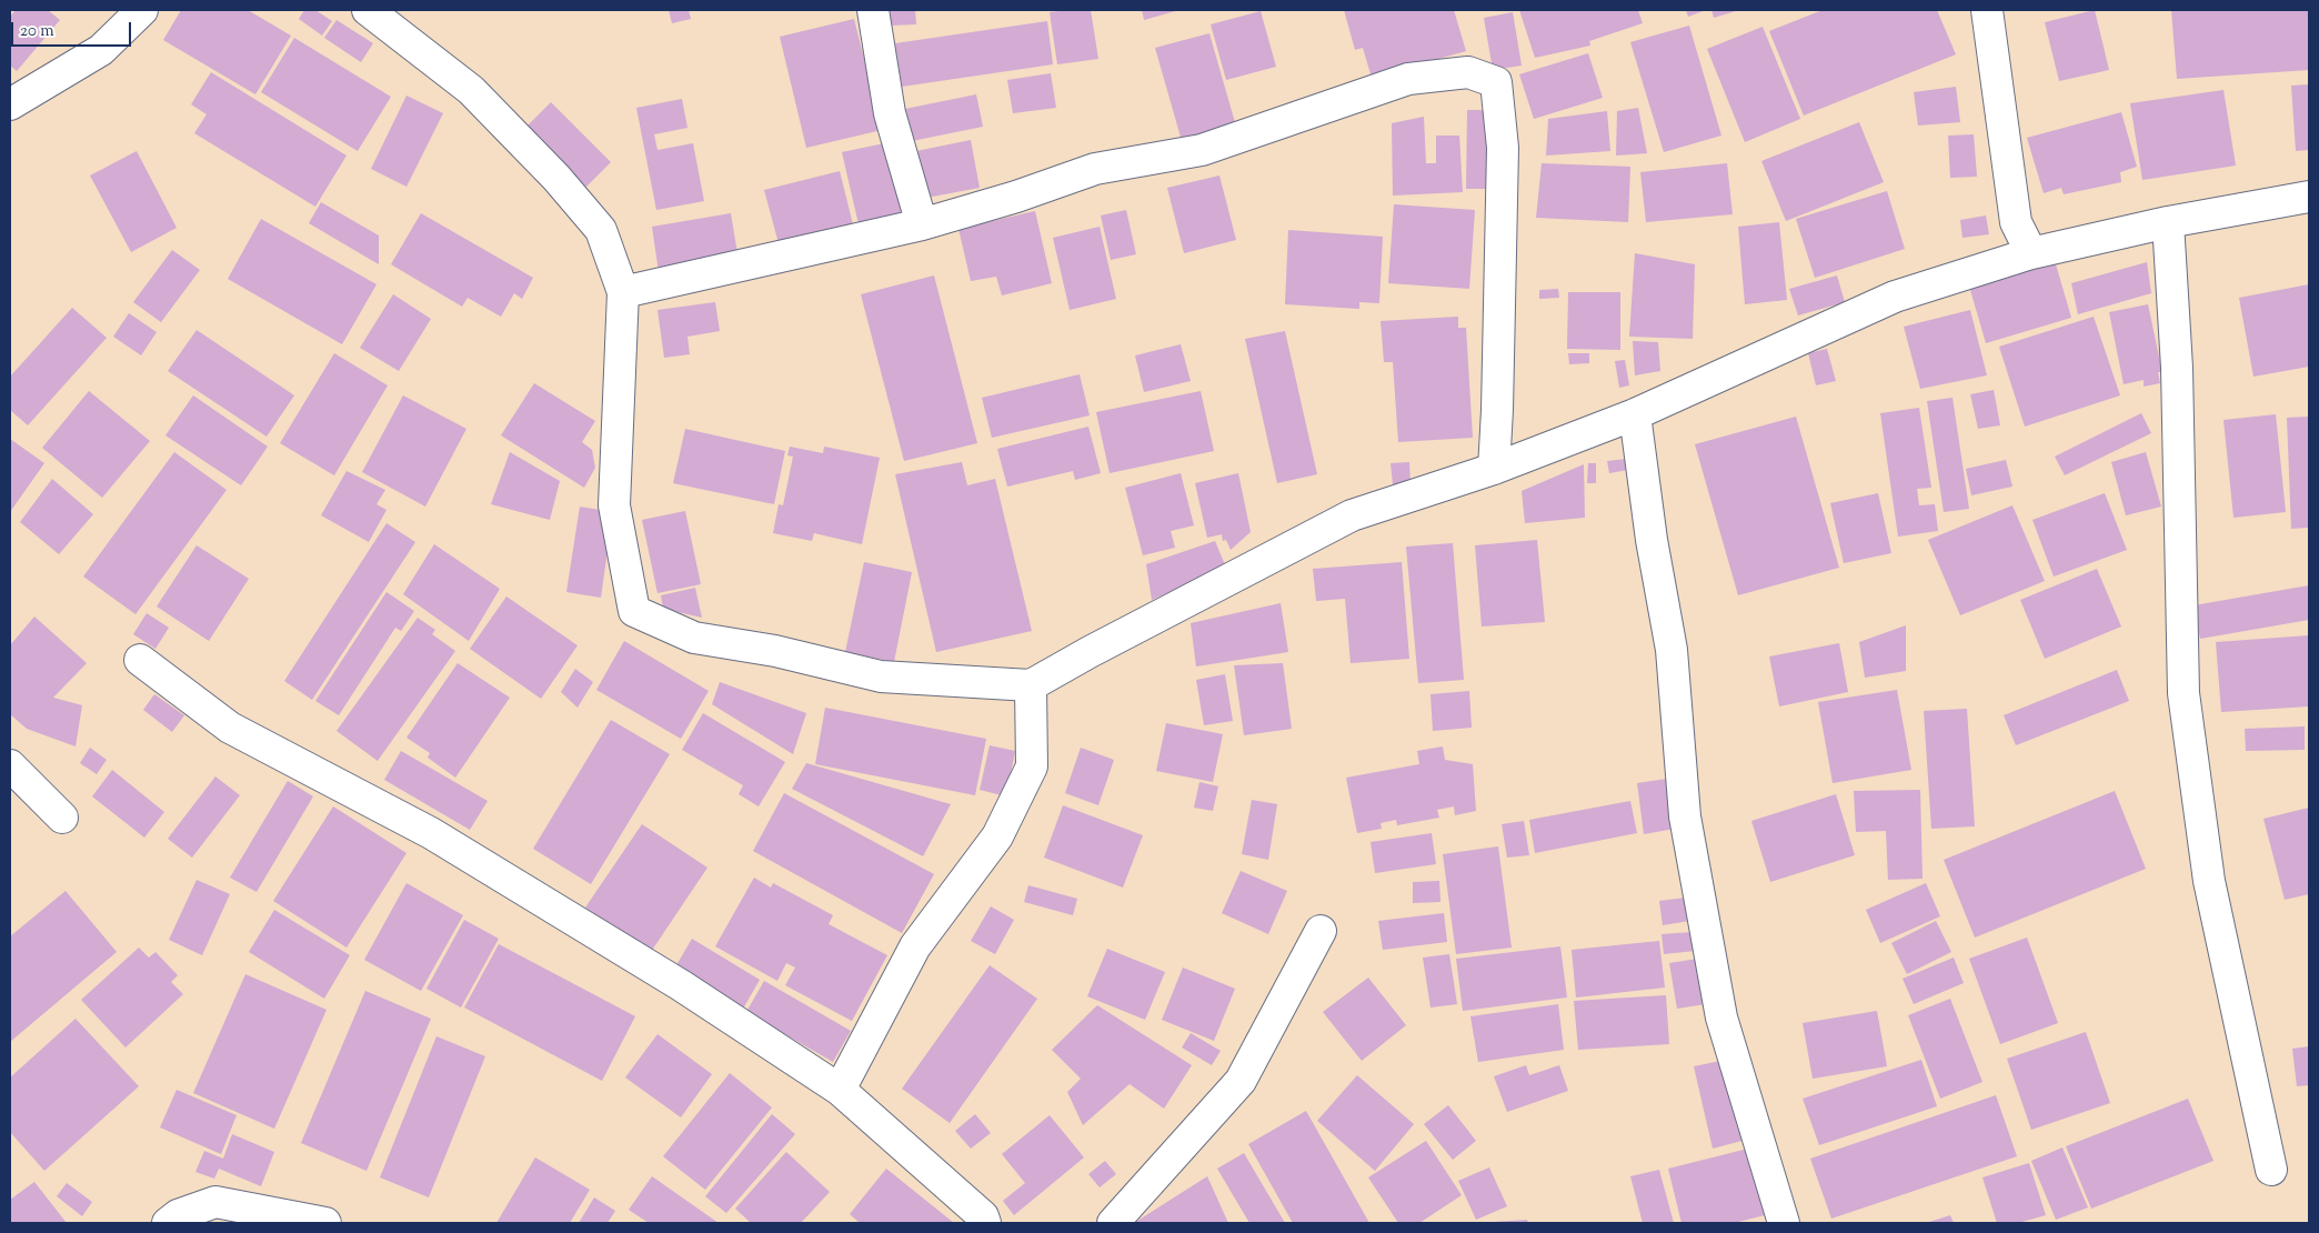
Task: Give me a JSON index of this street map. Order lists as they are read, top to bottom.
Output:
{
  "scale_bar": "20 m"
}
